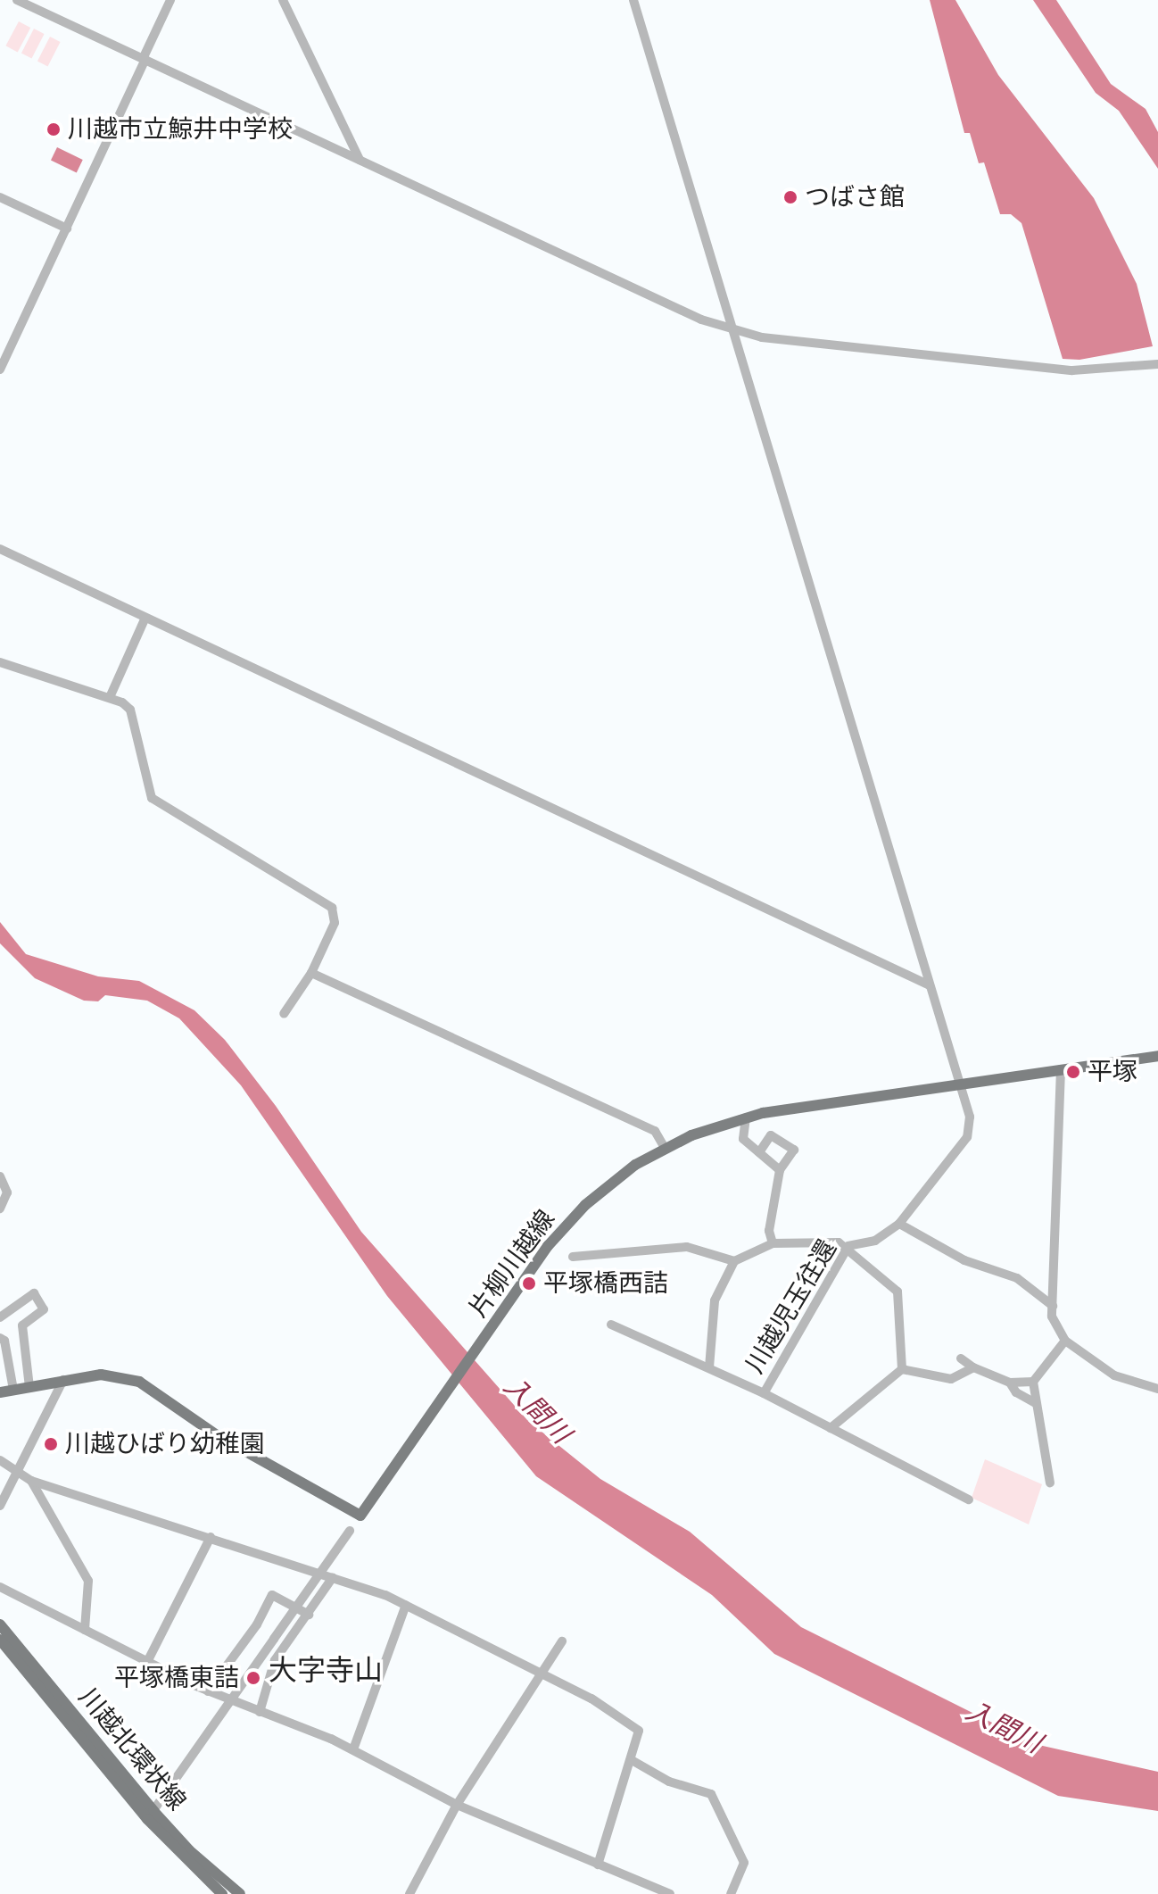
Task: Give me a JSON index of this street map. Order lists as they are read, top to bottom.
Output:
{
  "streets": {
    "main road": ["片柳川越線", "川越北環状線"],
    "street": ["川越児玉往還"]
  },
  "crossings": [
    ["片柳川越線", "川越児玉往還"]
  ],
  "districts": ["大字寺山"],
  "water": ["入間川"],
  "places": [
    "川越市立鯨井中学校",
    "つばさ館",
    "平塚",
    "平塚橋西詰",
    "川越ひばり幼稚園",
    "平塚橋東詰"
  ]
}
